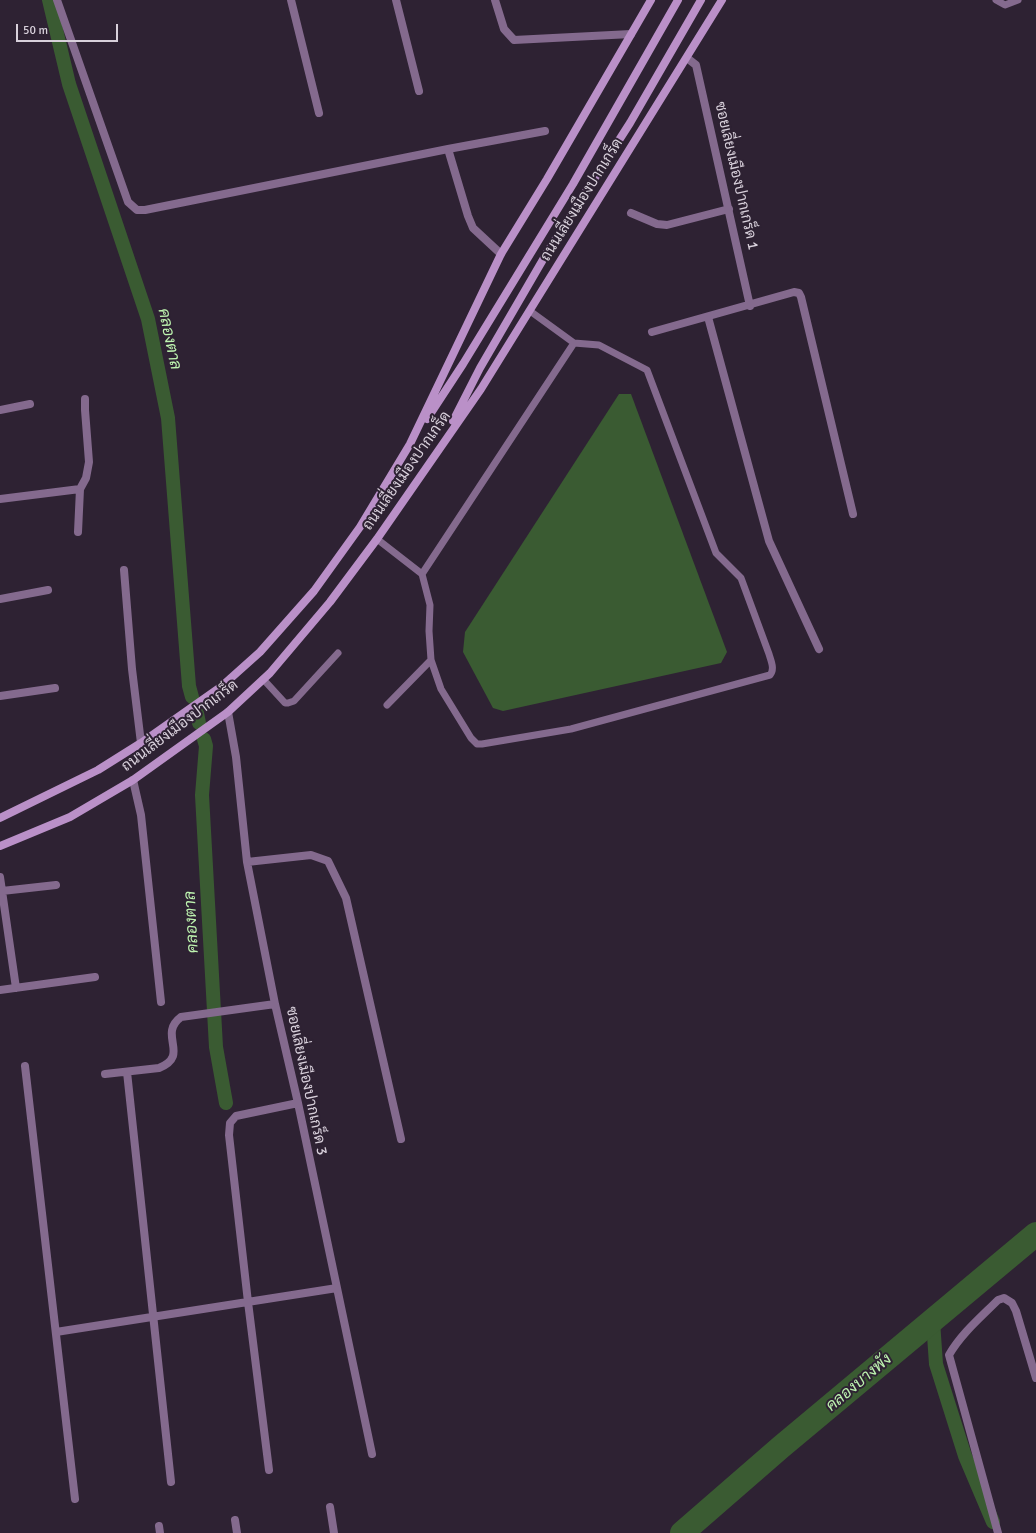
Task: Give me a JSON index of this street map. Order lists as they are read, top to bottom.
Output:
{
  "streets": {
    "main road": ["ถนนเลี่ยงเมืองปากเกร็ด"],
    "street": ["ซอยเลี่ยงเมืองปากเกร็ด 1", "ซอยเลี่ยงเมืองปากเกร็ด 3"]
  },
  "crossings": [
    ["ซอยเลี่ยงเมืองปากเกร็ด 1", "ถนนเลี่ยงเมืองปากเกร็ด"],
    ["ถนนเลี่ยงเมืองปากเกร็ด", "ซอยเลี่ยงเมืองปากเกร็ด 3"]
  ],
  "water": ["คลองตาล", "คลองบางพัง"],
  "scale_bar": "50 m"
}
